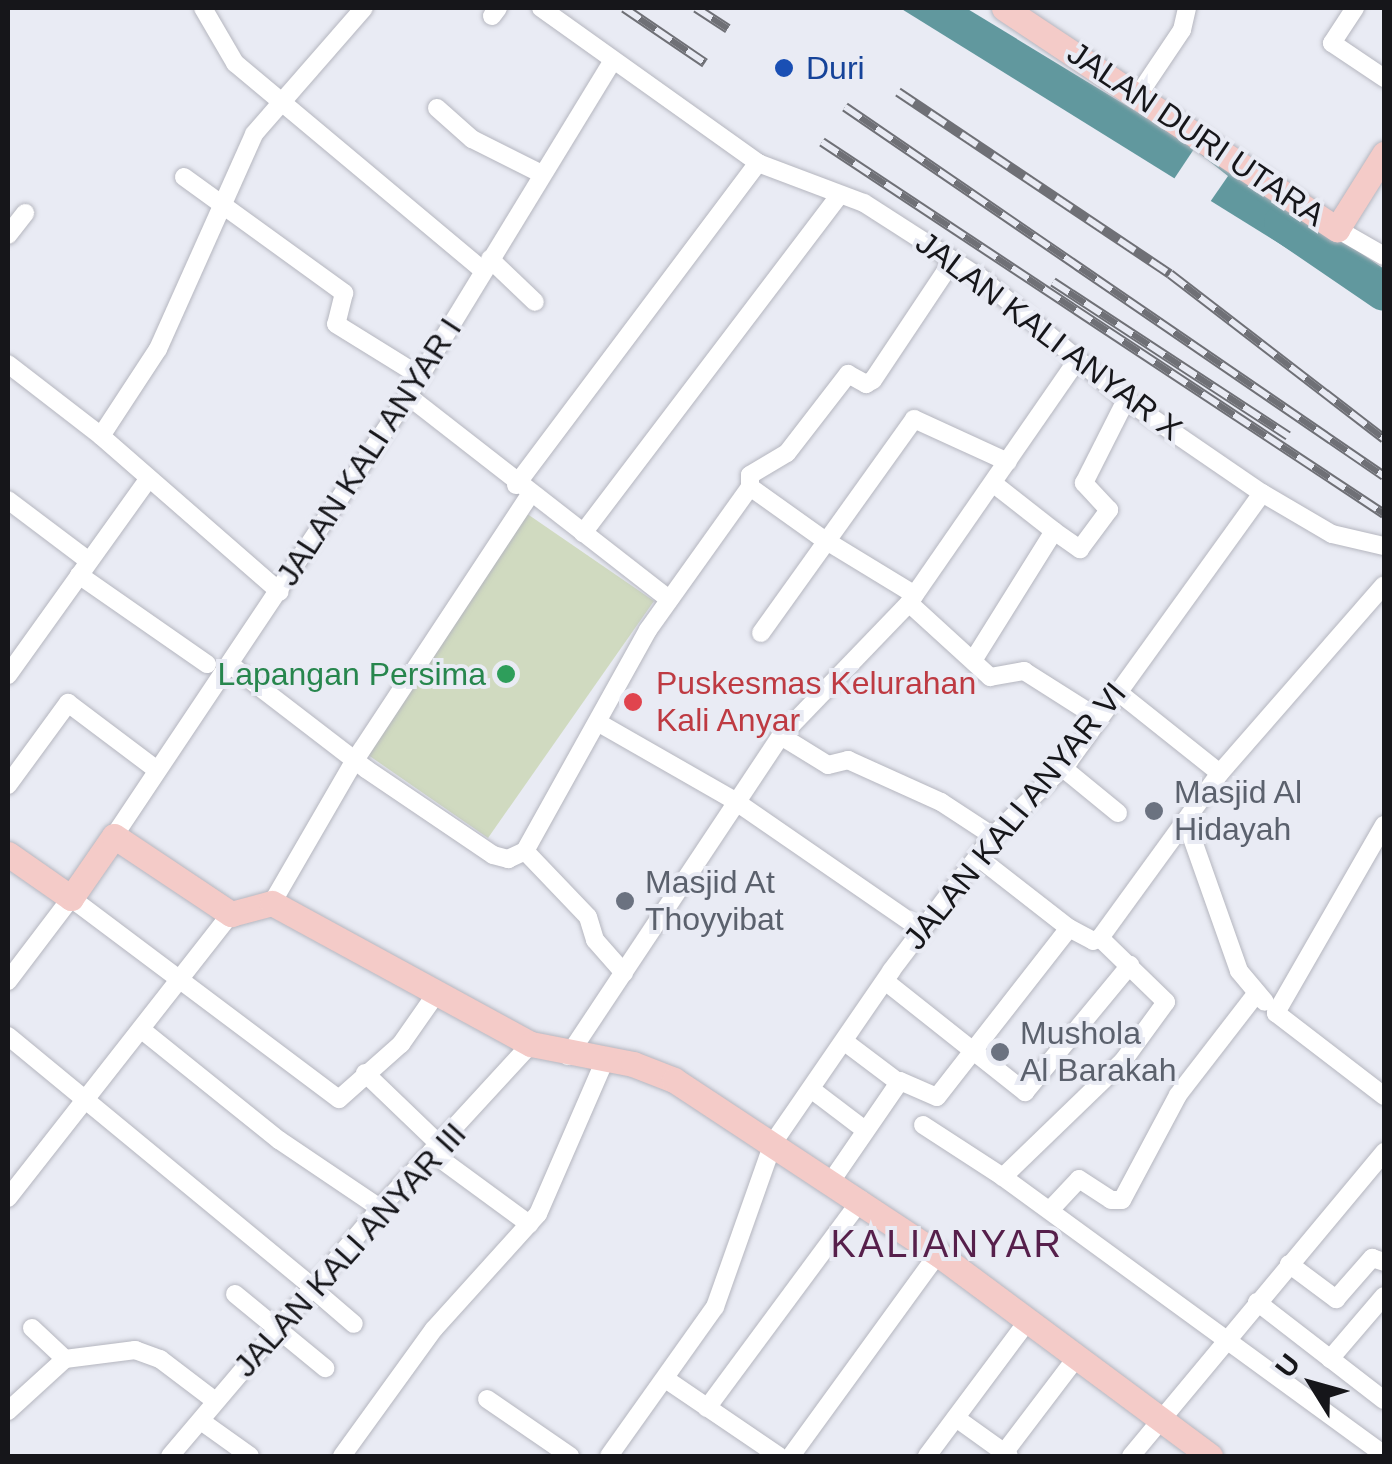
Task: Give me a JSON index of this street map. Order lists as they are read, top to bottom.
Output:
{
  "streets": {
    "street": [
      "JALAN DURI UTARA",
      "JALAN KALI ANYAR X",
      "JALAN KALI ANYAR I",
      "JALAN KALI ANYAR VI",
      "JALAN KALI ANYAR III"
    ]
  },
  "crossings": [
    ["JALAN KALI ANYAR X", "JALAN KALI ANYAR I"],
    ["JALAN KALI ANYAR X", "JALAN KALI ANYAR VI"]
  ],
  "districts": ["KALIANYAR"],
  "places": [
    "Duri",
    "Lapangan Persima",
    "Puskesmas Kelurahan Kali Anyar",
    "Masjid Al Hidayah",
    "Masjid At Thoyyibat",
    "Mushola Al Barakah"
  ],
  "north": "top left"
}
